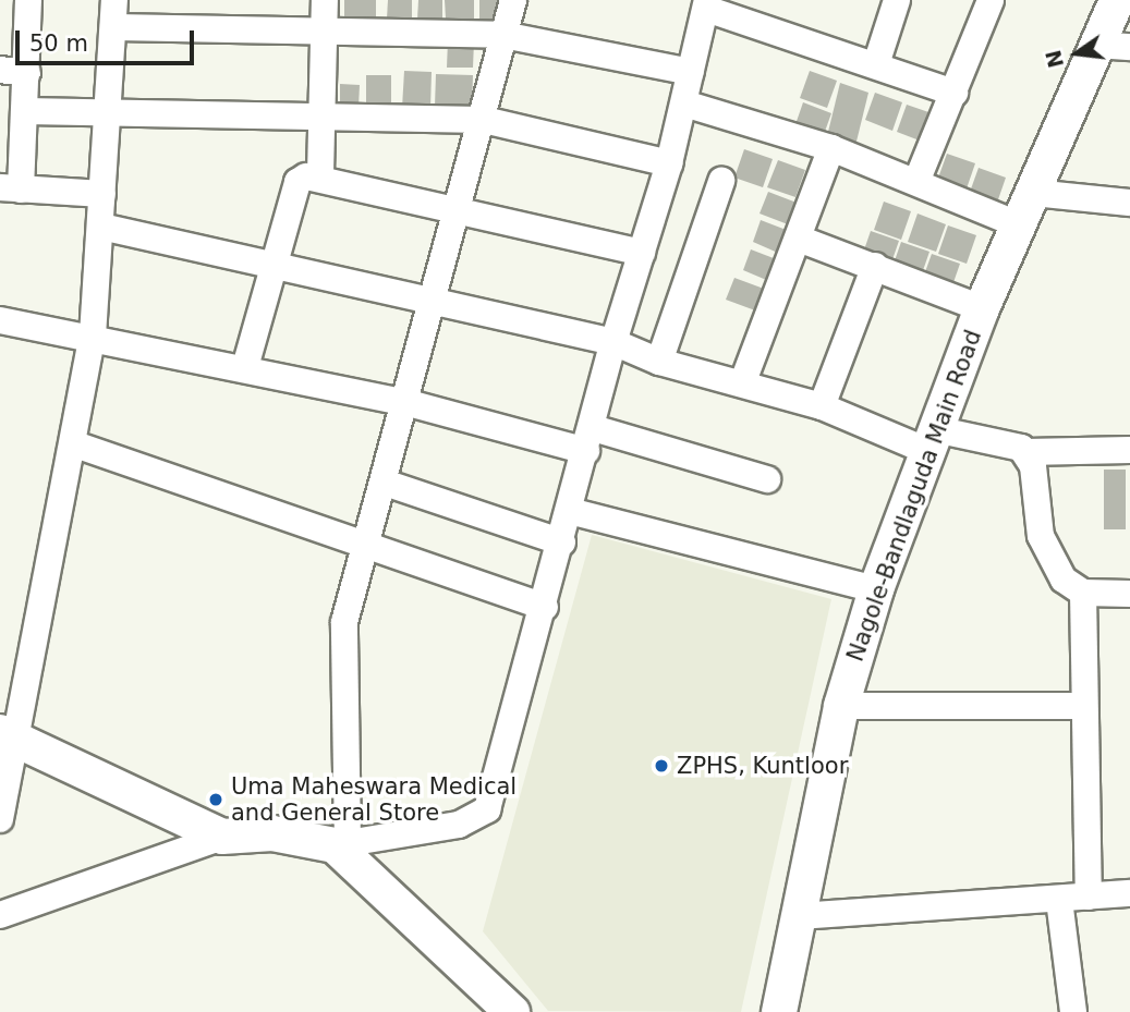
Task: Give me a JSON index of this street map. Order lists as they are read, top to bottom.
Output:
{
  "streets": {
    "street": ["Nagole-Bandlaguda Main Road"]
  },
  "places": ["ZPHS, Kuntloor", "Uma Maheswara Medical and General Store"],
  "scale_bar": "50 m",
  "north": "left"
}
